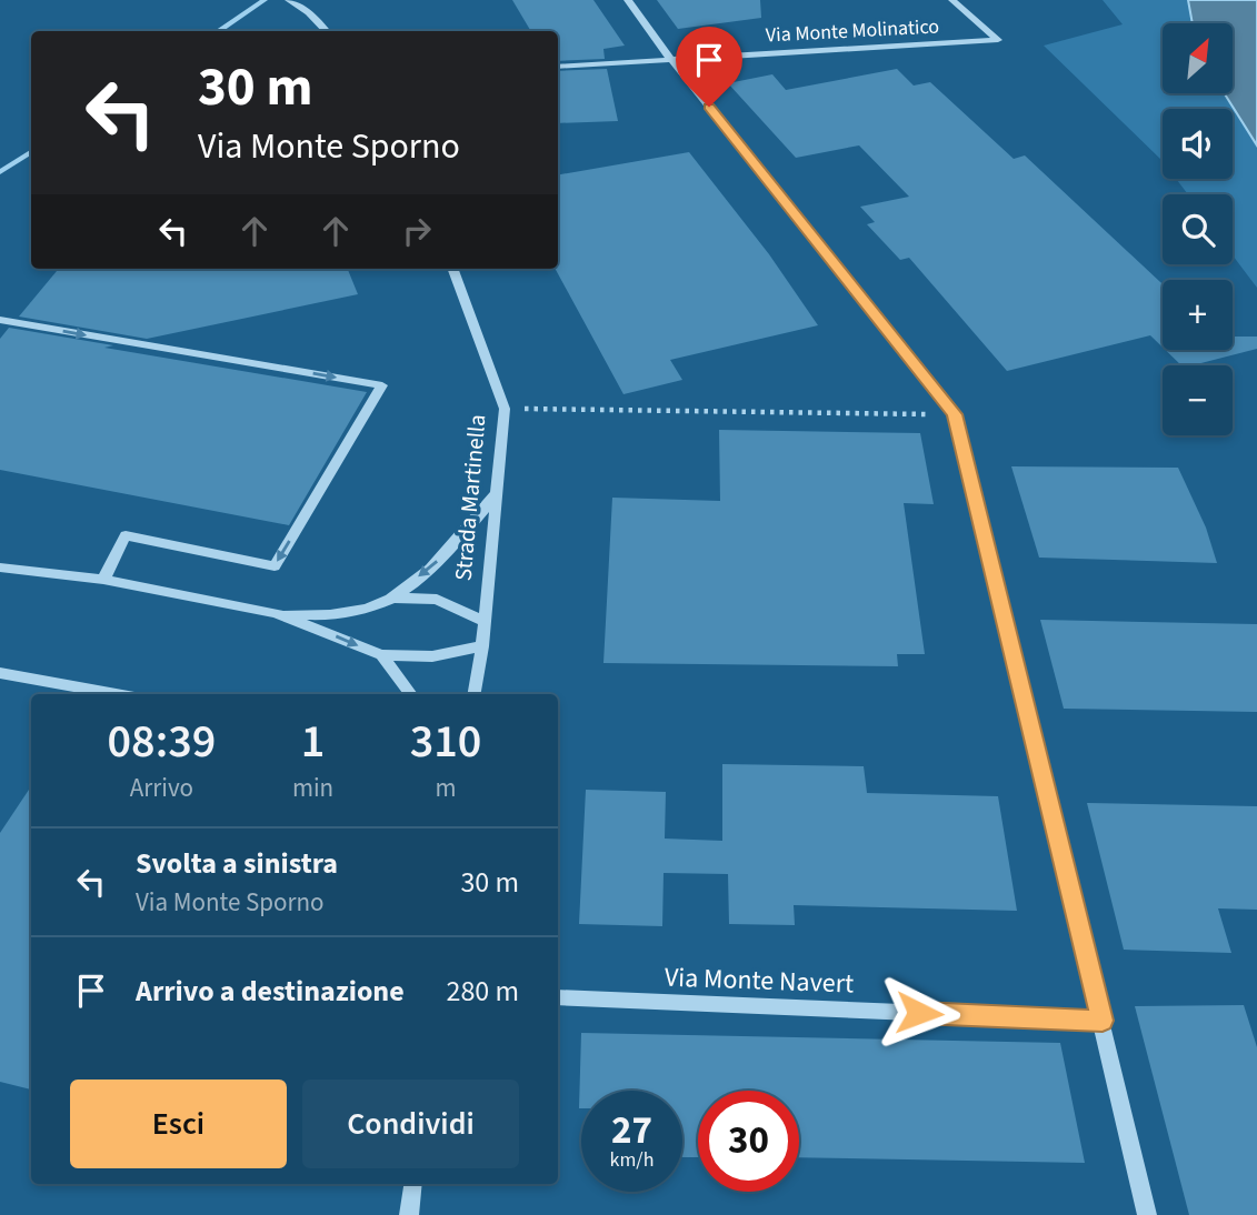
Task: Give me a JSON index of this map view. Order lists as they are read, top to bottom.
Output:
{
  "streets": {
    "street": ["Via Monte Molinatico", "Strada Martinella", "Via Monte Navert"]
  },
  "north": "top right",
  "page": {
    "map_buttons": ["+", "−"],
    "turn": ["30 m", "Via Monte Sporno"],
    "eta": [
      "08:39",
      "Arrivo",
      "1",
      "min",
      "310",
      "m"
    ],
    "list": [
      {
        "name": "Svolta a sinistra",
        "note": "Via Monte Sporno",
        "value": "30 m"
      },
      {
        "name": "Arrivo a destinazione",
        "value": "280 m"
      }
    ],
    "buttons": ["Esci", "Condividi"],
    "speed": "27 km/h",
    "limit": "30"
  }
}
